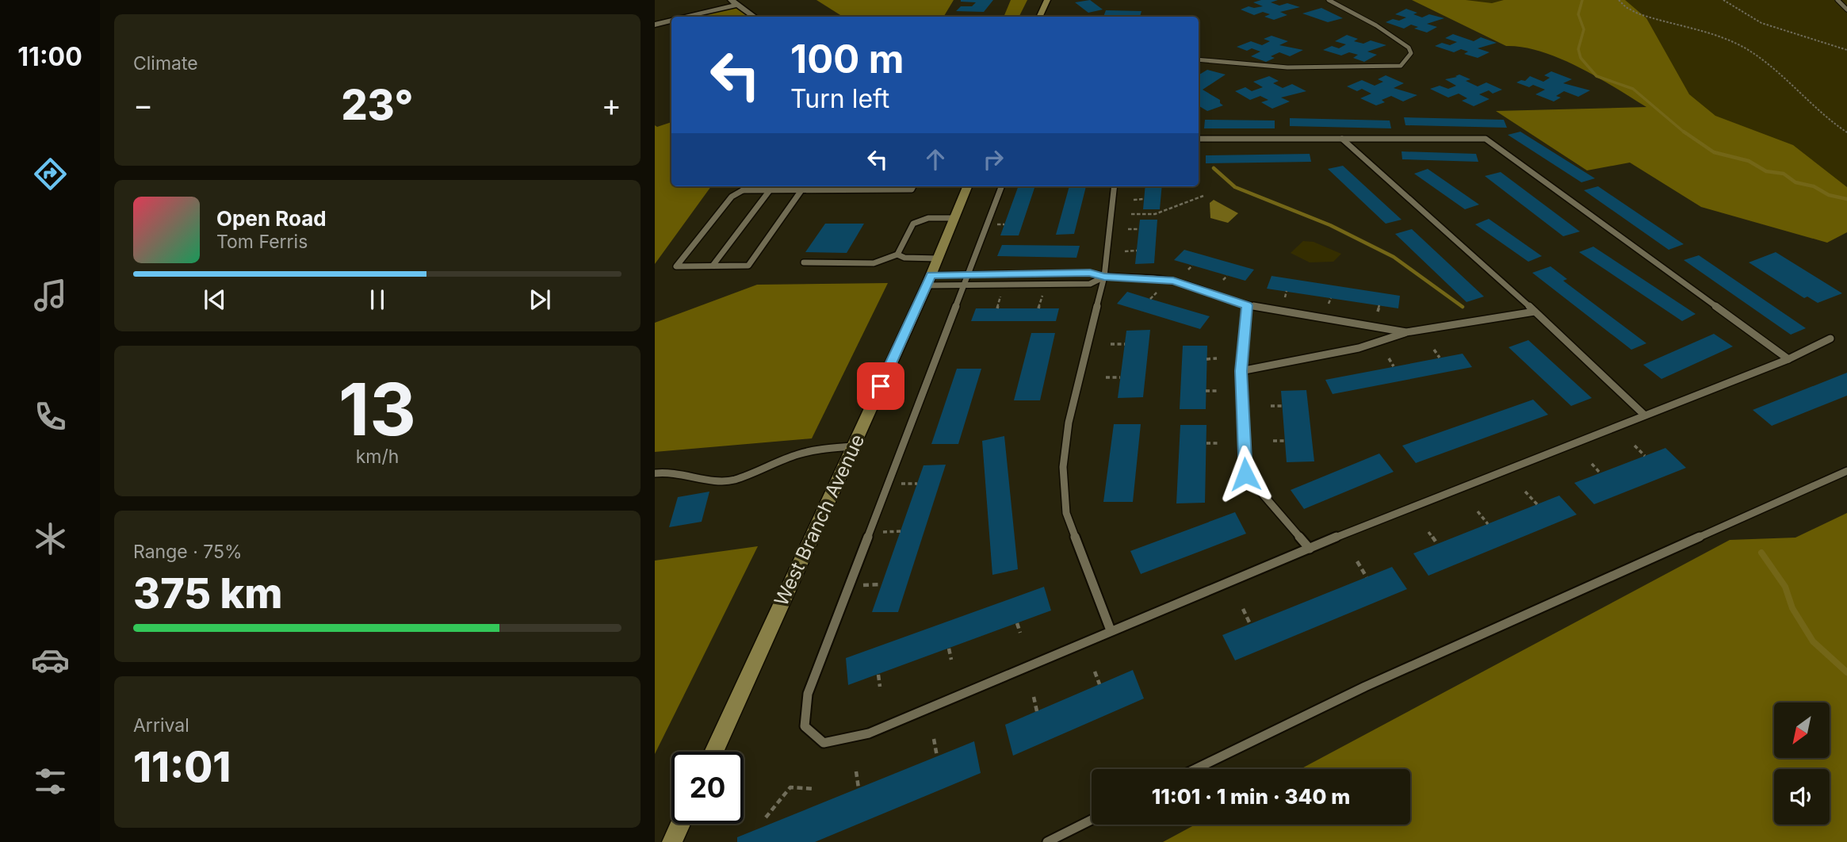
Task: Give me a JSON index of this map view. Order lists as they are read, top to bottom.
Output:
{
  "streets": {
    "street": ["West Branch Avenue"]
  },
  "north": "bottom left",
  "page": {
    "tabs": "11:00",
    "tile": [
      "Climate",
      ["13", "km/h"],
      ["Range · 75%", "375 km"],
      ["Arrival", "11:01"]
    ],
    "turn": ["100 m", "Turn left"],
    "heat": ["−", "23°", "+"],
    "song": ["Open Road", "Tom Ferris"],
    "limit": "20",
    "trip": "11:01 · 1 min · 340 m"
  }
}
